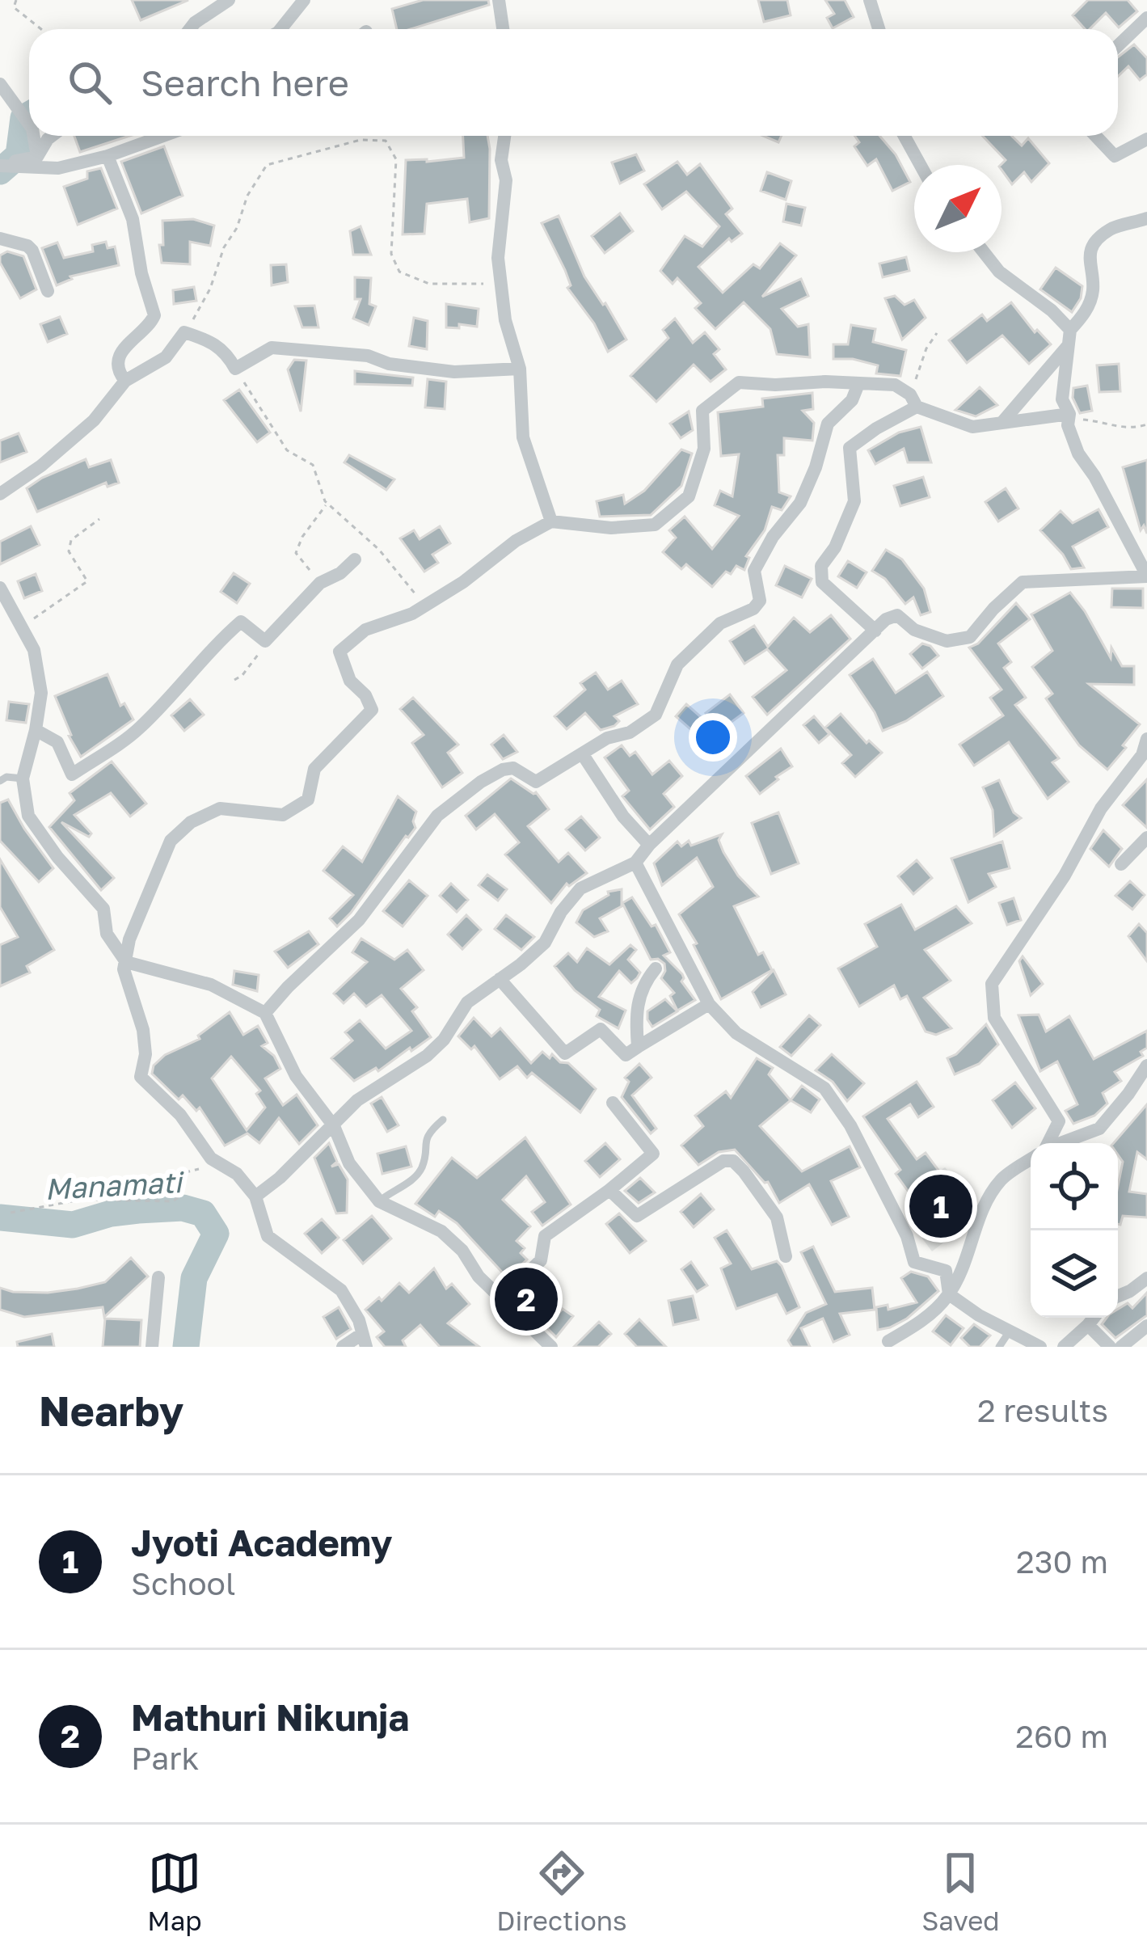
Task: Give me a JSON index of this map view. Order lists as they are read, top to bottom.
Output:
{
  "water": ["Manamati"],
  "north": "top right",
  "page": {
    "search": "Search here",
    "pins": ["1", "2"],
    "heading": ["Nearby", "2 results"],
    "list": [
      {
        "mark": "1",
        "name": "Jyoti Academy",
        "note": "School",
        "value": "230 m"
      },
      {
        "mark": "2",
        "name": "Mathuri Nikunja",
        "note": "Park",
        "value": "260 m"
      }
    ],
    "nav": ["Map", "Directions", "Saved"]
  }
}
